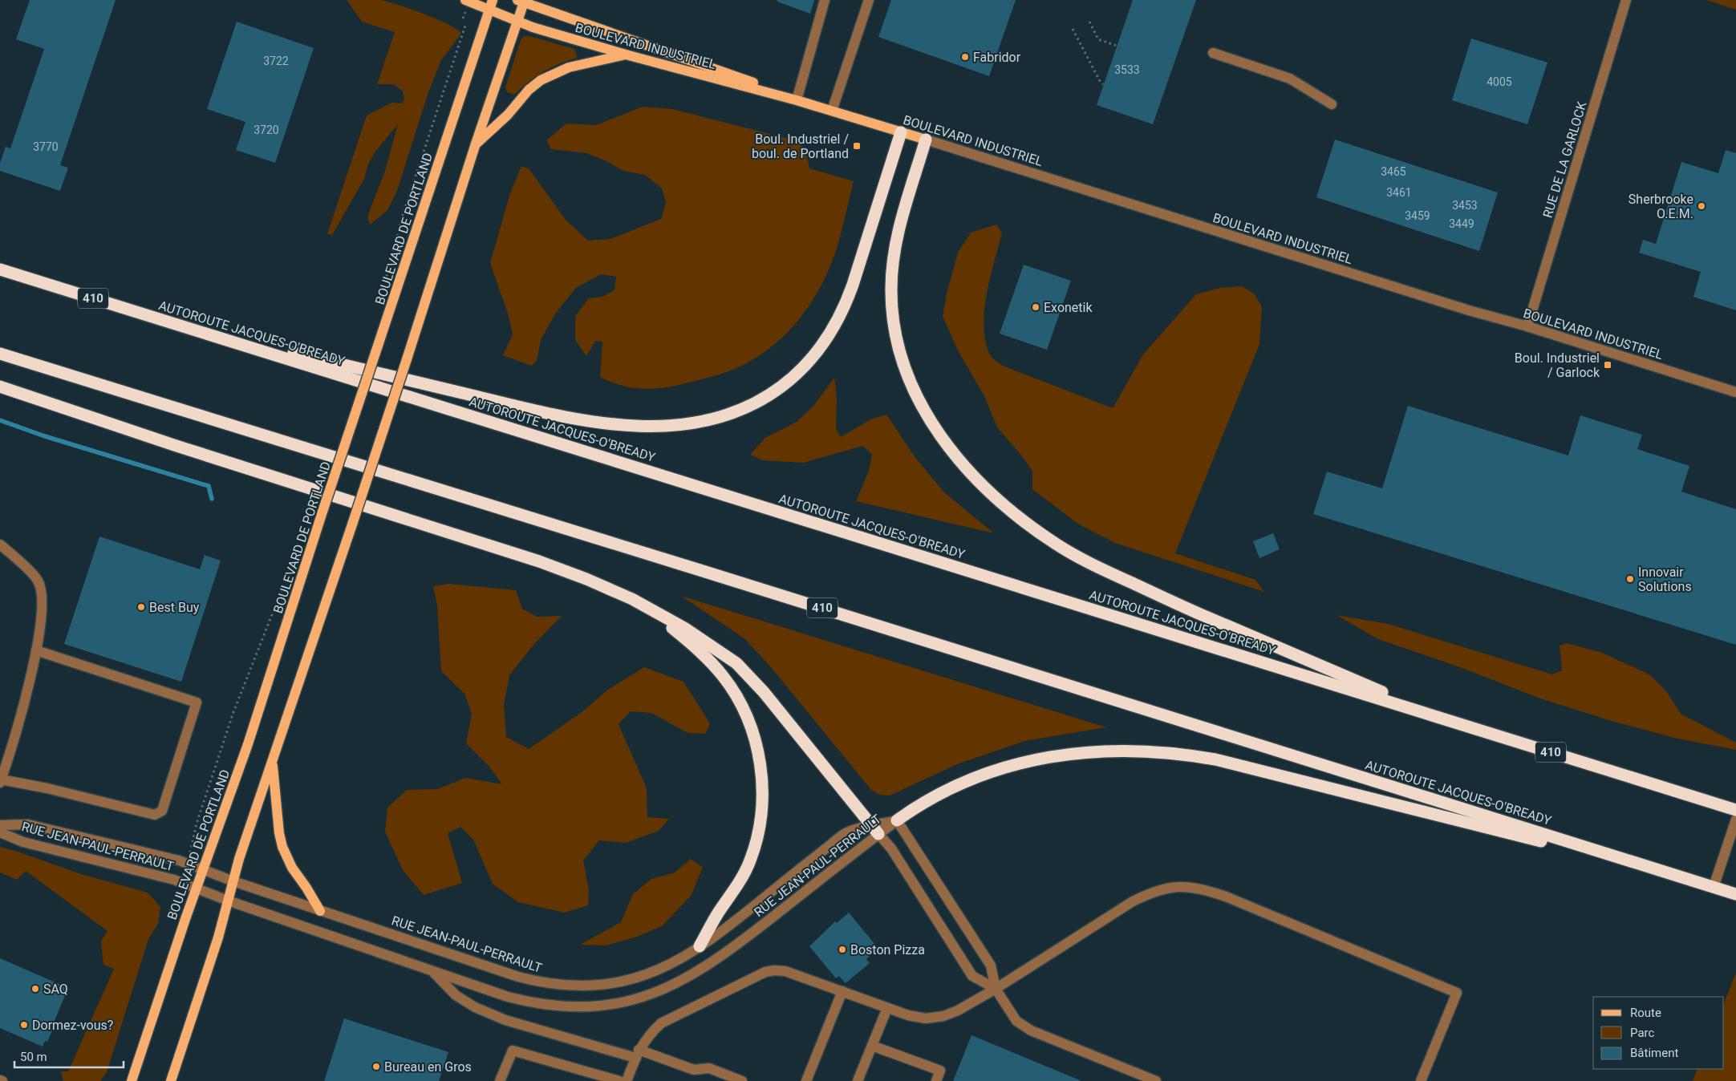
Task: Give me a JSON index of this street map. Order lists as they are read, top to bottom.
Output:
{
  "streets": {
    "highway": ["410", "AUTOROUTE JACQUES-O'BREADY"],
    "main road": ["BOULEVARD INDUSTRIEL", "BOULEVARD DE PORTLAND"],
    "street": ["RUE DE LA GARLOCK", "RUE JEAN-PAUL-PERRAULT"]
  },
  "crossings": [
    ["BOULEVARD INDUSTRIEL", "RUE DE LA GARLOCK"],
    ["BOULEVARD INDUSTRIEL", "BOULEVARD DE PORTLAND"],
    ["BOULEVARD DE PORTLAND", "RUE JEAN-PAUL-PERRAULT"]
  ],
  "places": {
    "other": [
      "Fabridor",
      "Sherbrooke O.E.M.",
      "Exonetik",
      "Innovair Solutions",
      "Best Buy",
      "Boston Pizza",
      "SAQ",
      "Dormez-vous?",
      "Bureau en Gros"
    ],
    "transit": ["Boul. Industriel / boul. de Portland", "Boul. Industriel / Garlock"]
  },
  "house_numbers": [
    "3722",
    "3533",
    "4005",
    "3720",
    "3770",
    "3465",
    "3461",
    "3453",
    "3459",
    "3449"
  ],
  "legend": ["Route", "Parc", "Bâtiment"],
  "scale_bar": "50 m"
}
